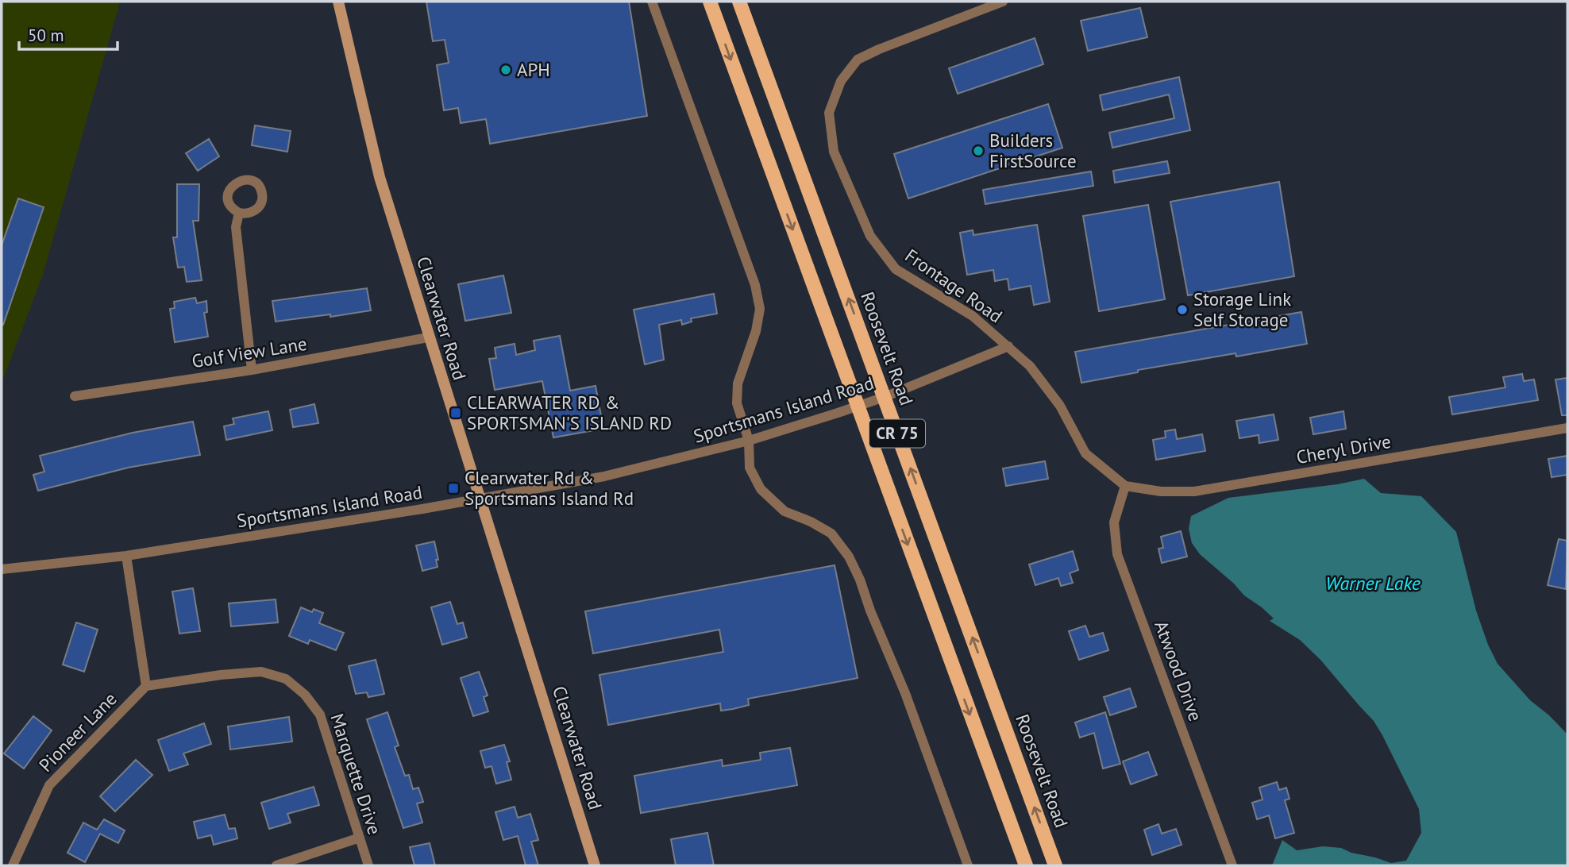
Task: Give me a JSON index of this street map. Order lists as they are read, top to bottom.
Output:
{
  "streets": {
    "main road": ["Roosevelt Road", "CR 75"],
    "street": [
      "Frontage Road",
      "Clearwater Road",
      "Golf View Lane",
      "Sportsmans Island Road",
      "Cheryl Drive",
      "Atwood Drive",
      "Pioneer Lane",
      "Marquette Drive"
    ]
  },
  "crossings": [
    ["Frontage Road", "Sportsmans Island Road"],
    ["Frontage Road", "Cheryl Drive"],
    ["Frontage Road", "Atwood Drive"],
    ["Clearwater Road", "Golf View Lane"],
    ["Clearwater Road", "Sportsmans Island Road"],
    ["Roosevelt Road", "Sportsmans Island Road"],
    ["Sportsmans Island Road", "CR 75"],
    ["Cheryl Drive", "Atwood Drive"],
    ["Pioneer Lane", "Marquette Drive"]
  ],
  "water": ["Warner Lake"],
  "places": {
    "other": ["APH", "Builders FirstSource", "Storage Link Self Storage"],
    "transit": ["CLEARWATER RD & SPORTSMAN'S ISLAND RD", "Clearwater Rd & Sportsmans Island Rd"]
  },
  "scale_bar": "50 m"
}
